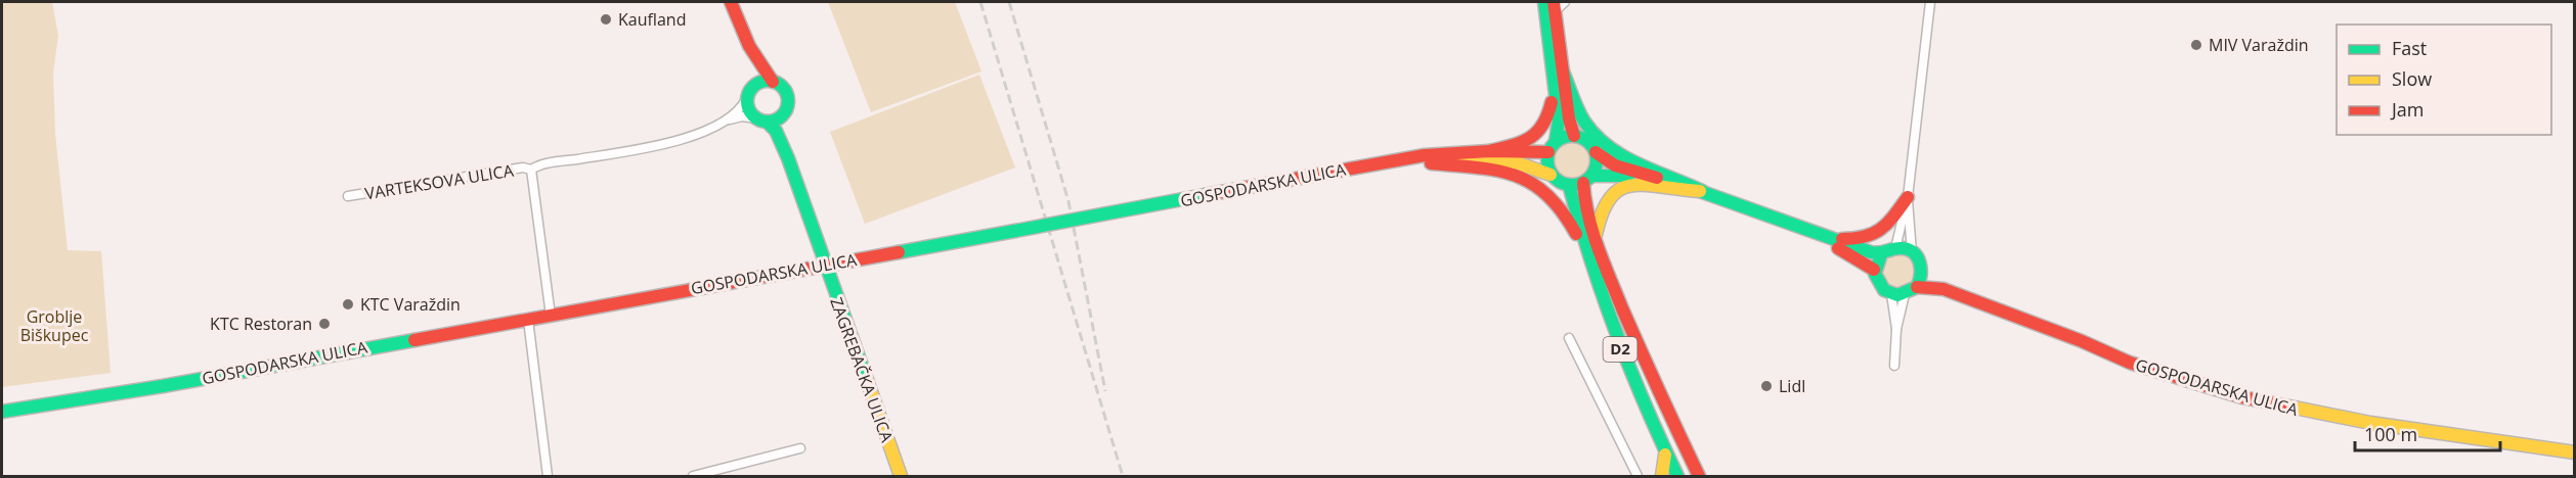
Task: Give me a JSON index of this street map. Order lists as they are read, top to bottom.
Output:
{
  "streets": {
    "main road": ["GOSPODARSKA ULICA", "D2", "ZAGREBAČKA ULICA"],
    "street": ["VARTEKSOVA ULICA"]
  },
  "crossings": [
    ["VARTEKSOVA ULICA", "GOSPODARSKA ULICA"],
    ["VARTEKSOVA ULICA", "ZAGREBAČKA ULICA"],
    ["GOSPODARSKA ULICA", "D2"],
    ["GOSPODARSKA ULICA", "ZAGREBAČKA ULICA"]
  ],
  "parks": ["Groblje Biškupec"],
  "places": [
    "Kaufland",
    "MIV Varaždin",
    "KTC Varaždin",
    "KTC Restoran",
    "Lidl"
  ],
  "legend": ["Fast", "Slow", "Jam"],
  "scale_bar": "100 m"
}
